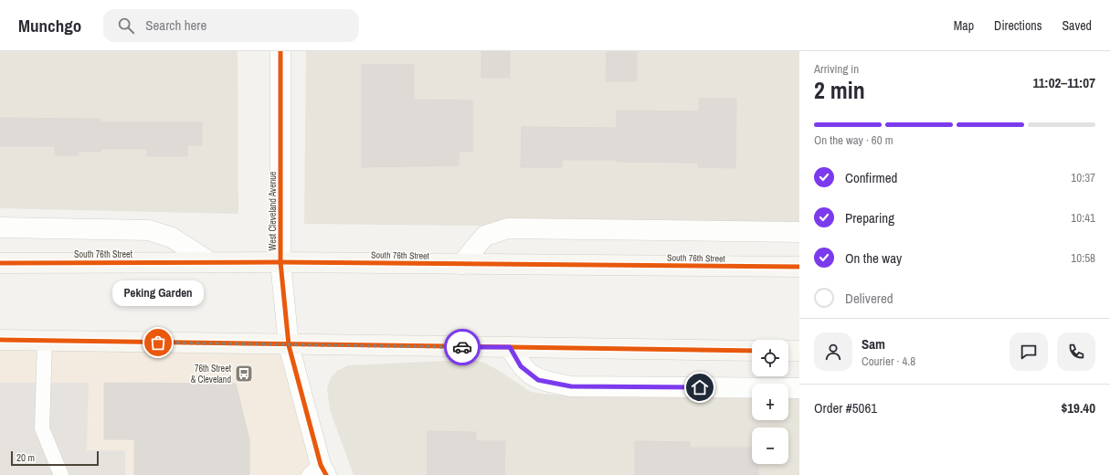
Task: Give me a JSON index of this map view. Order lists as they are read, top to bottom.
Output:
{
  "streets": {
    "main road": ["South 76th Street"],
    "street": ["West Cleveland Avenue"]
  },
  "crossings": [
    ["West Cleveland Avenue", "South 76th Street"]
  ],
  "places": {
    "other": ["Peking Garden"],
    "bus stop": ["76th Street & Cleveland"]
  },
  "scale_bar": "20 m",
  "page": {
    "header": "Munchgo",
    "search": "Search here",
    "nav": ["Map", "Directions", "Saved"],
    "heading": ["2 min", "Arriving in", "11:02–11:07"],
    "panel": [
      "Sam",
      "Courier · 4.8",
      "Order #5061",
      "$19.40"
    ],
    "bar": "On the way · 60 m",
    "list": [
      ["Confirmed", "10:37"],
      ["Preparing", "10:41"],
      ["On the way", "10:58"],
      "Delivered"
    ],
    "bubble": "Peking Garden",
    "map_buttons": ["+", "−"],
    "scale": "20 m"
  }
}
